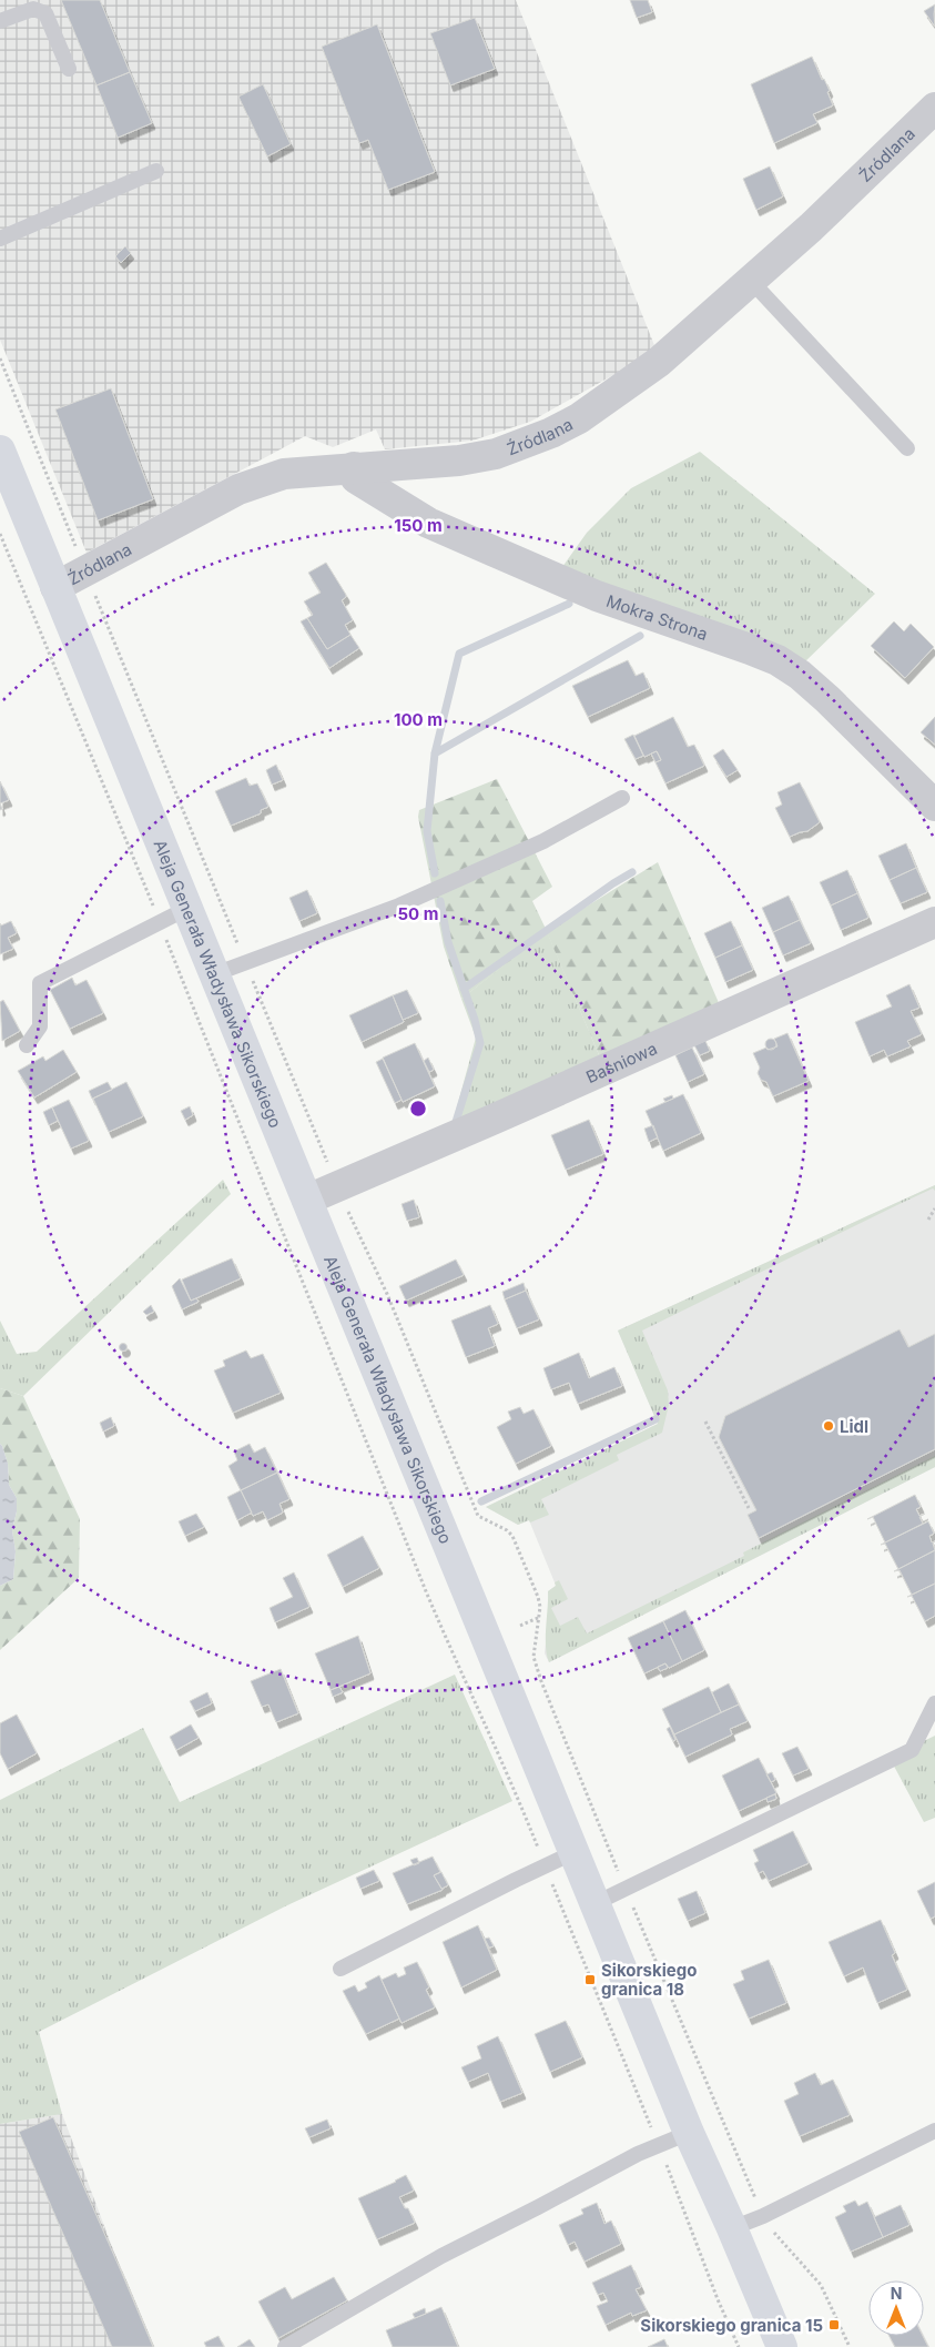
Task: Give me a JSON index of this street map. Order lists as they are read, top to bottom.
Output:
{
  "streets": {
    "main road": ["Aleja Generała Władysława Sikorskiego"],
    "street": ["Źródlana", "Mokra Strona", "Baśniowa"]
  },
  "crossings": [
    ["Źródlana", "Mokra Strona"],
    ["Źródlana", "Aleja Generała Władysława Sikorskiego"],
    ["Aleja Generała Władysława Sikorskiego", "Baśniowa"]
  ],
  "places": {
    "other": ["Lidl"],
    "transit": ["Sikorskiego granica 18", "Sikorskiego granica 15"]
  },
  "north": "top",
  "rings": ["150 m", "100 m", "50 m"]
}
